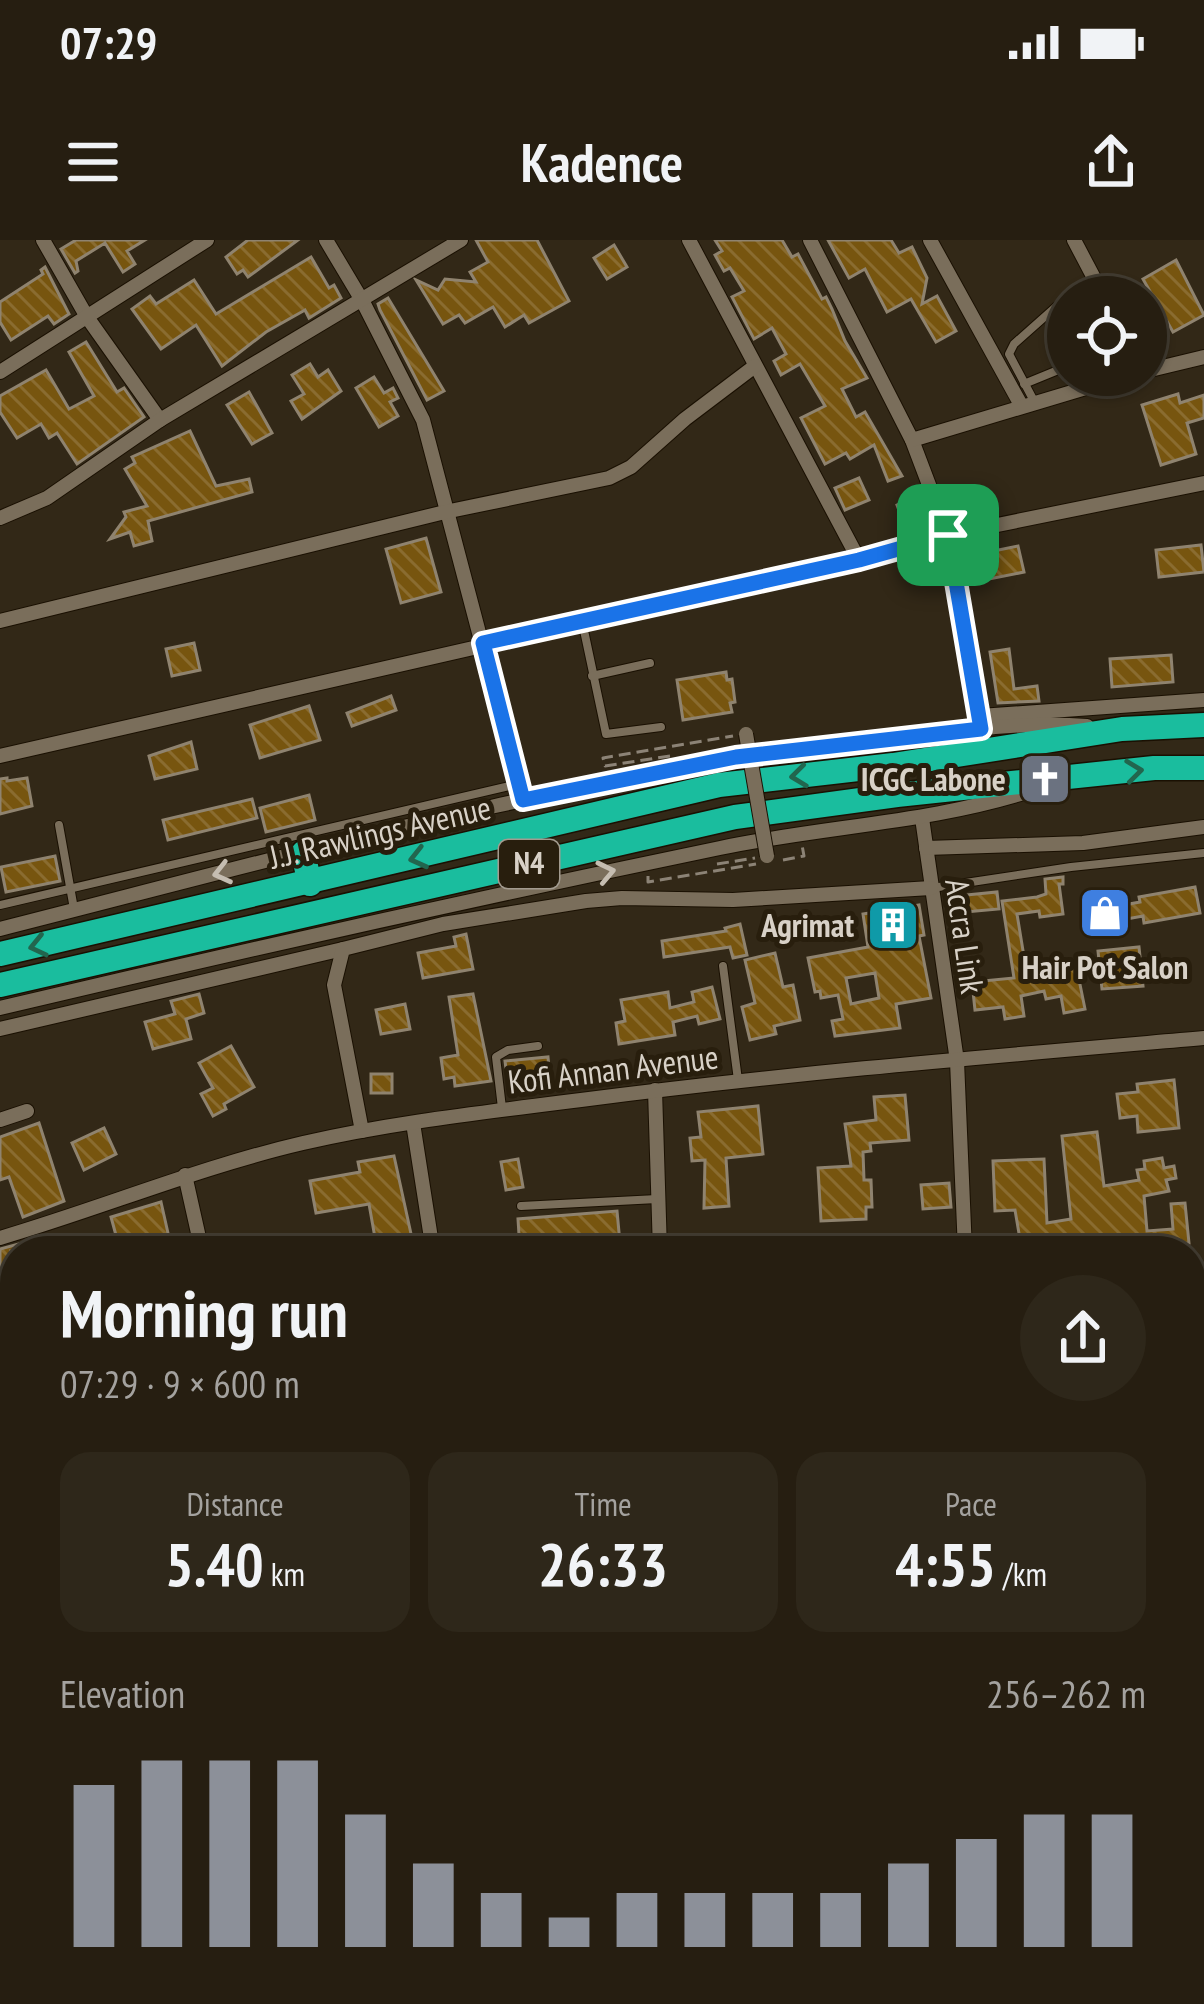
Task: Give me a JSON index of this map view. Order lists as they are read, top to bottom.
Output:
{
  "streets": {
    "highway": ["J.J. Rawlings Avenue", "N4"],
    "street": ["Accra Link", "Kofi Annan Avenue"]
  },
  "crossings": [
    ["Accra Link", "Kofi Annan Avenue"]
  ],
  "places": {
    "church": ["ICGC Labone"],
    "shop": ["Hair Pot Salon"],
    "building": ["Agrimat"]
  },
  "page": {
    "status": "07:29",
    "header": "Kadence",
    "heading": ["Morning run", "07:29 · 9 × 600 m"],
    "stats": [
      ["Distance", "5.40 km"],
      ["Time", "26:33"],
      ["Pace", "4:55 /km"]
    ],
    "chart": ["Elevation", "256–262 m"]
  }
}
